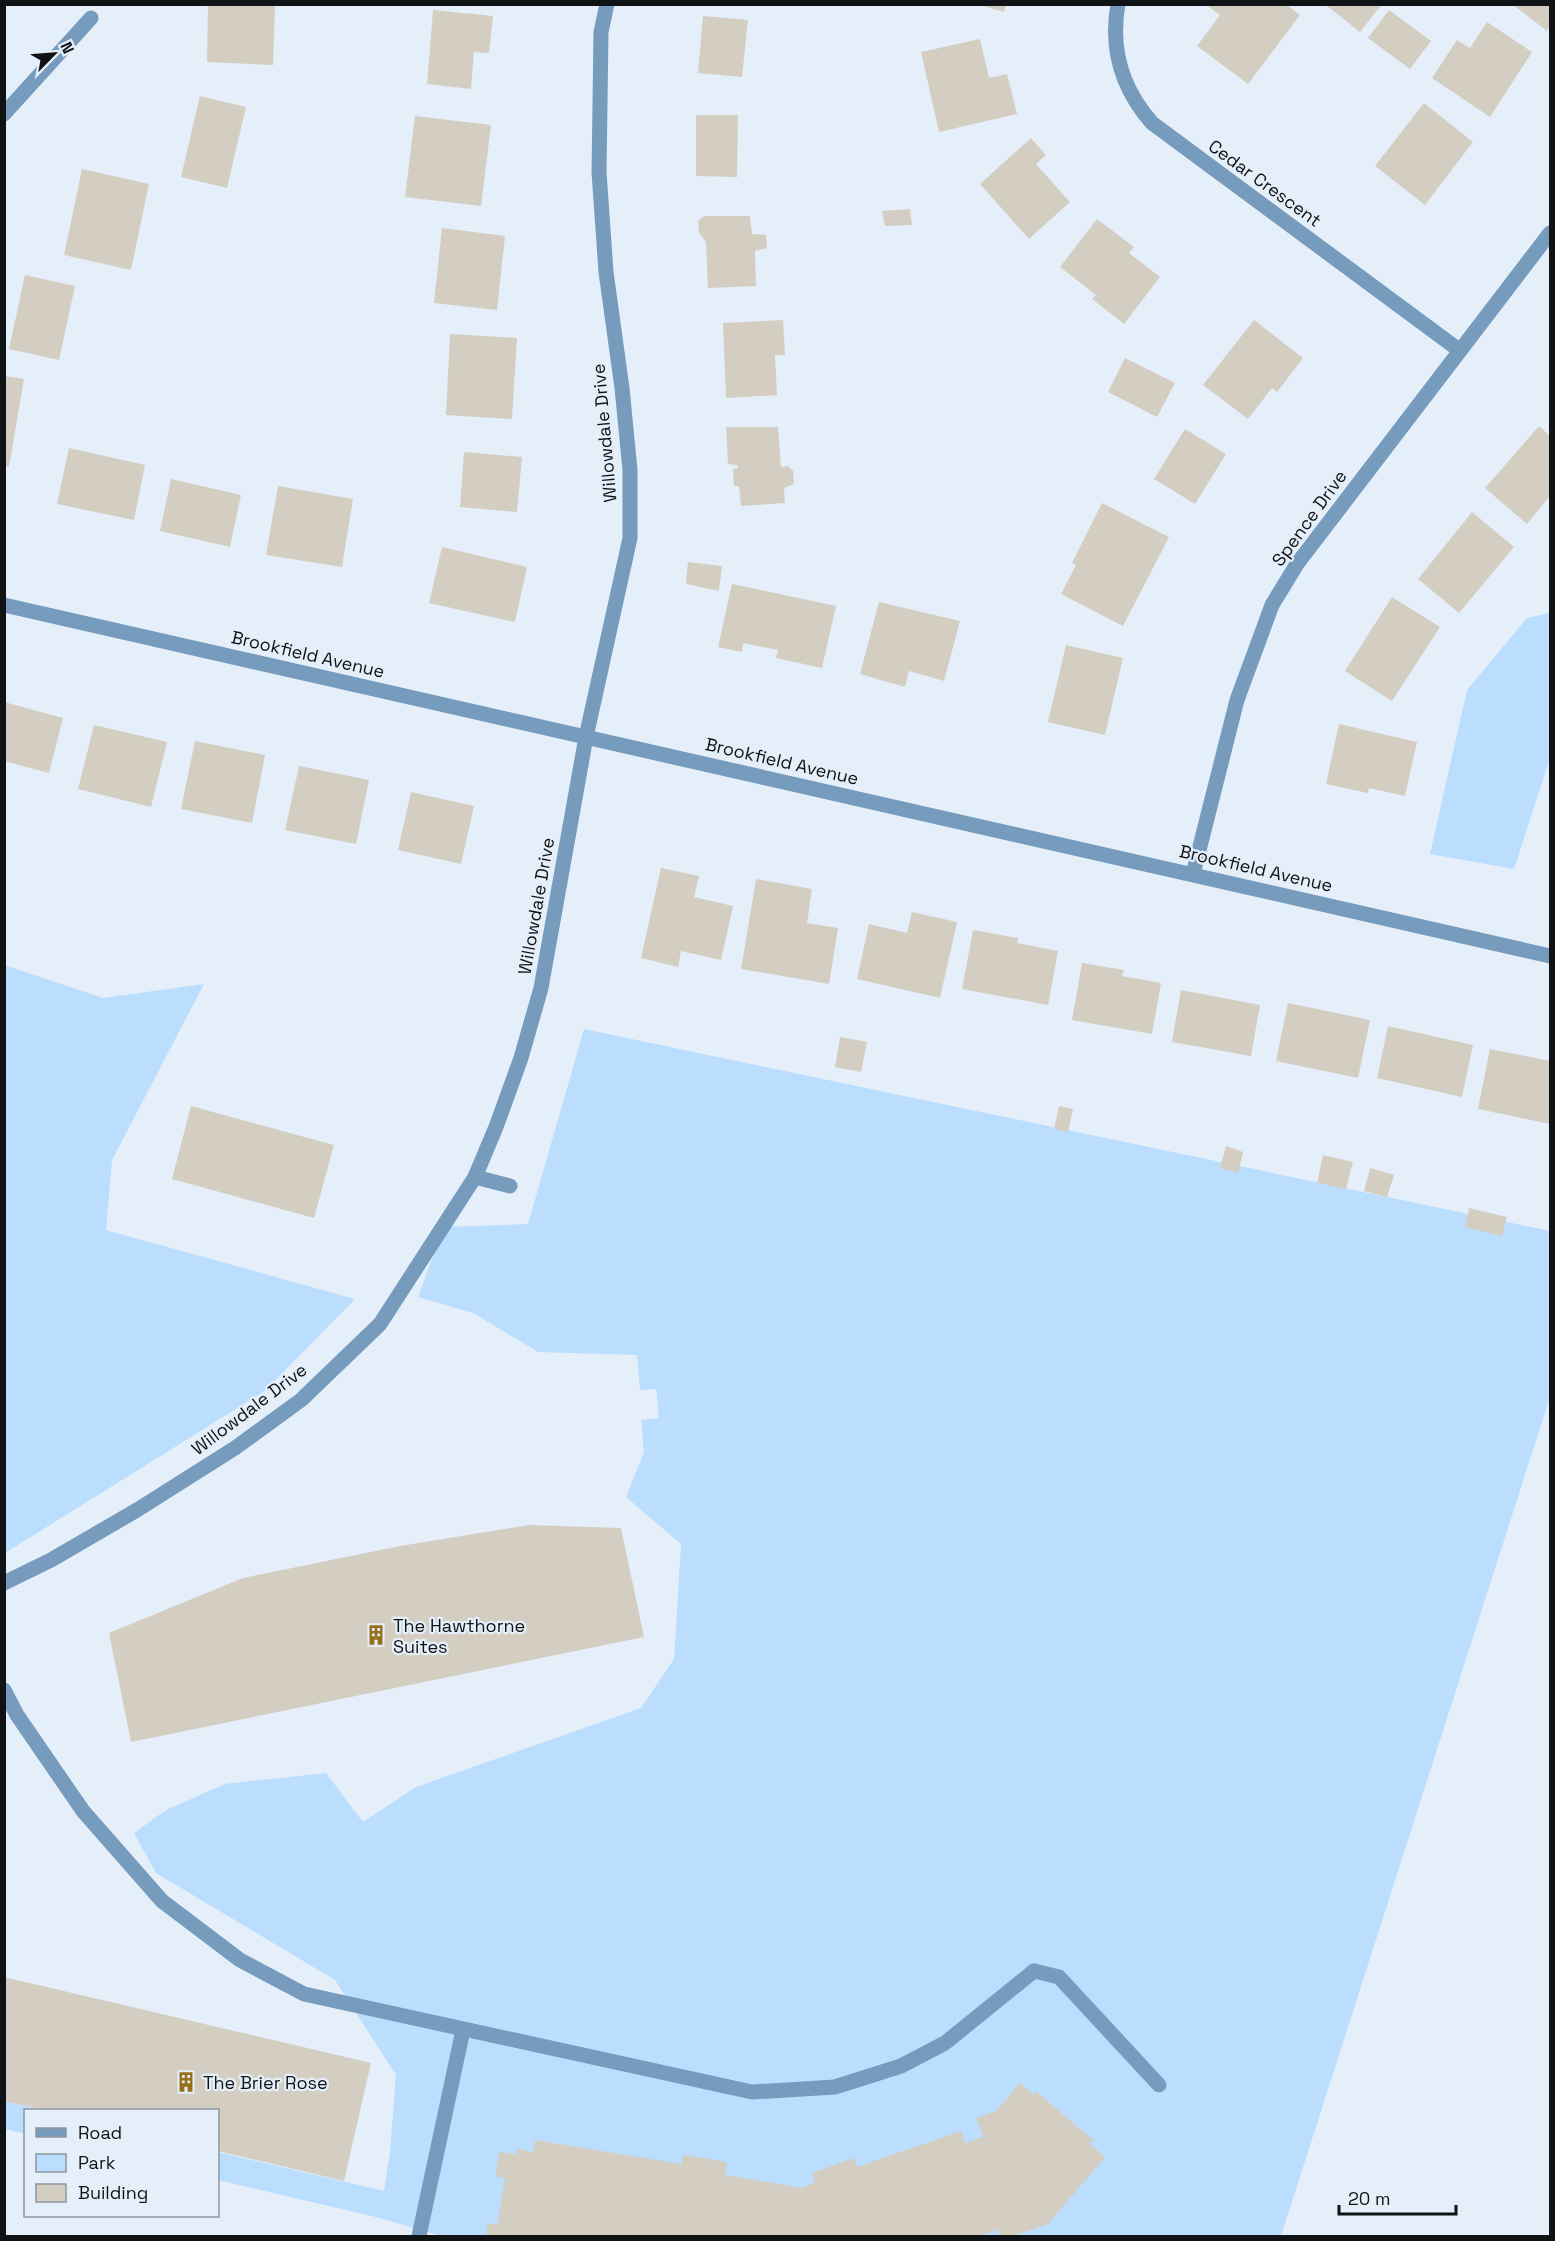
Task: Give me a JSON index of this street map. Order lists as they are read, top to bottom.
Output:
{
  "streets": {
    "street": [
      "Cedar Crescent",
      "Willowdale Drive",
      "Spence Drive",
      "Brookfield Avenue"
    ]
  },
  "crossings": [
    ["Cedar Crescent", "Spence Drive"],
    ["Willowdale Drive", "Brookfield Avenue"],
    ["Spence Drive", "Brookfield Avenue"]
  ],
  "places": {
    "building": ["The Hawthorne Suites", "The Brier Rose"]
  },
  "legend": ["Road", "Park", "Building"],
  "scale_bar": "20 m",
  "north": "top right"
}
